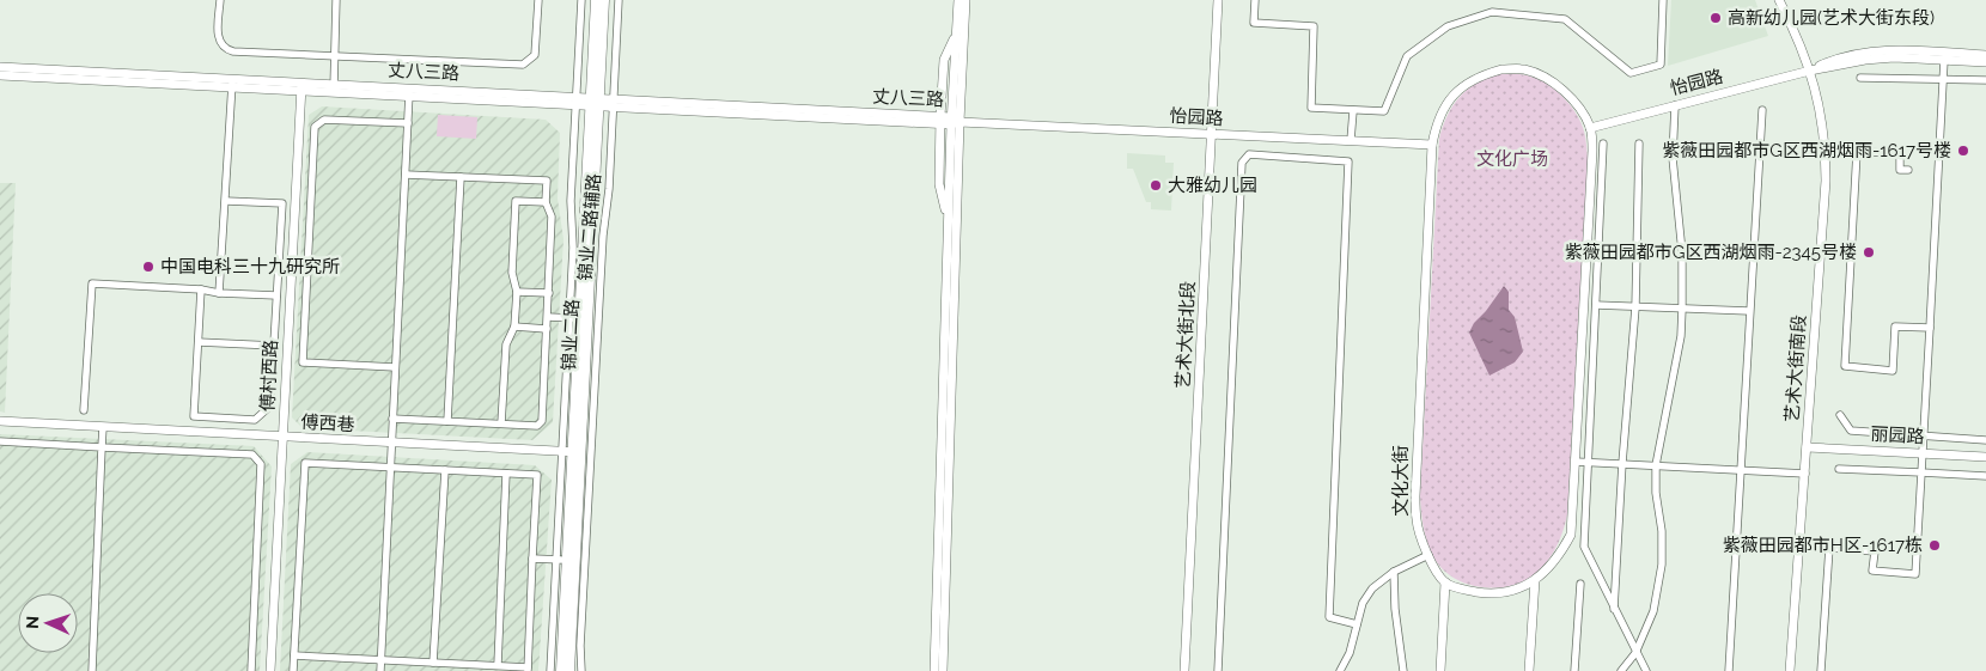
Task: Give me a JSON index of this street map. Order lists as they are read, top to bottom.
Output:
{
  "streets": {
    "main road": ["锦业二路"],
    "street": [
      "丈八三路",
      "怡园路",
      "锦业二路辅路",
      "艺术大街北段",
      "艺术大街南段",
      "傅村西路",
      "傅西巷",
      "丽园路",
      "文化大街"
    ]
  },
  "crossings": [
    ["丈八三路", "怡园路"],
    ["丈八三路", "锦业二路辅路"],
    ["丈八三路", "锦业二路"],
    ["丈八三路", "傅村西路"],
    ["怡园路", "艺术大街北段"],
    ["怡园路", "艺术大街南段"],
    ["怡园路", "文化大街"],
    ["锦业二路辅路", "锦业二路"],
    ["锦业二路", "傅西巷"],
    ["艺术大街南段", "丽园路"],
    ["傅村西路", "傅西巷"]
  ],
  "parks": ["文化广场"],
  "places": [
    "高新幼儿园(艺术大街东段)",
    "紫薇田园都市G区西湖烟雨-1617号楼",
    "大雅幼儿园",
    "紫薇田园都市G区西湖烟雨-2345号楼",
    "中国电科三十九研究所",
    "紫薇田园都市H区-1617栋"
  ],
  "north": "left"
}
